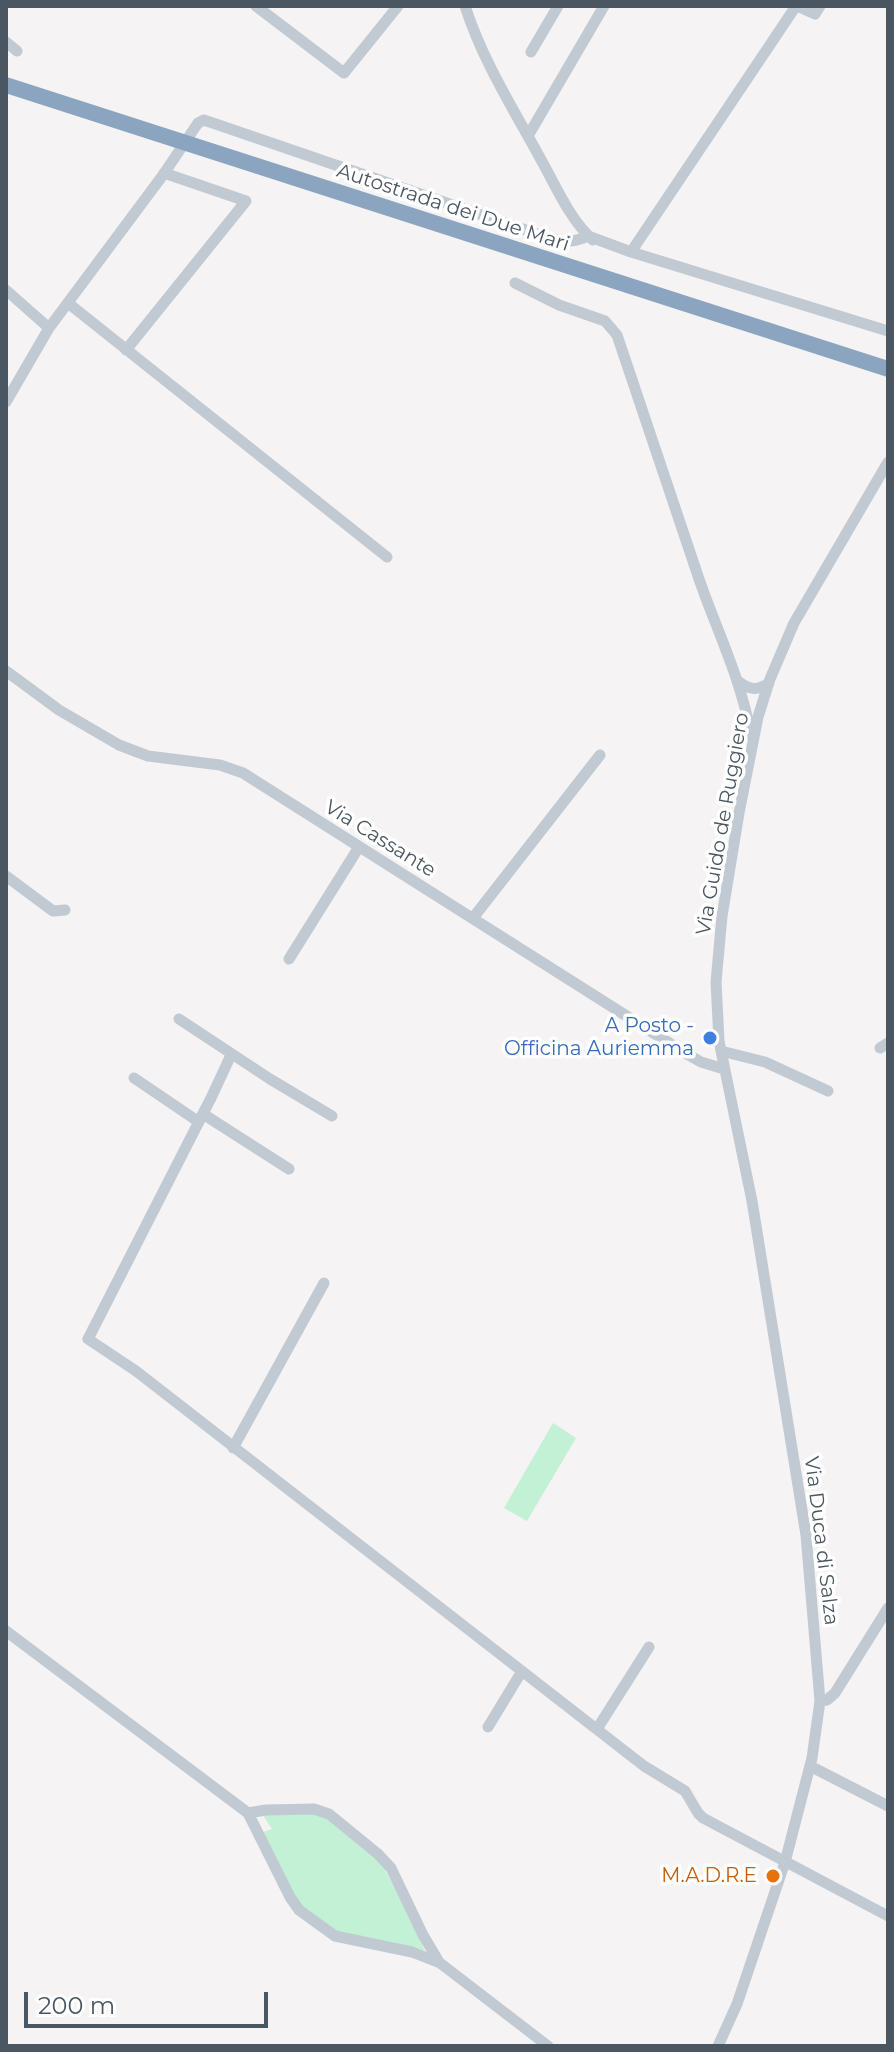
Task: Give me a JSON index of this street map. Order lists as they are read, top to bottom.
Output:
{
  "streets": {
    "highway": ["Autostrada dei Due Mari"],
    "street": ["Via Guido de Ruggiero", "Via Cassante", "Via Duca di Salza"]
  },
  "crossings": [
    ["Via Guido de Ruggiero", "Via Duca di Salza"],
    ["Via Cassante", "Via Duca di Salza"]
  ],
  "places": ["A Posto - Officina Auriemma", "M.A.D.R.E"],
  "scale_bar": "200 m"
}
